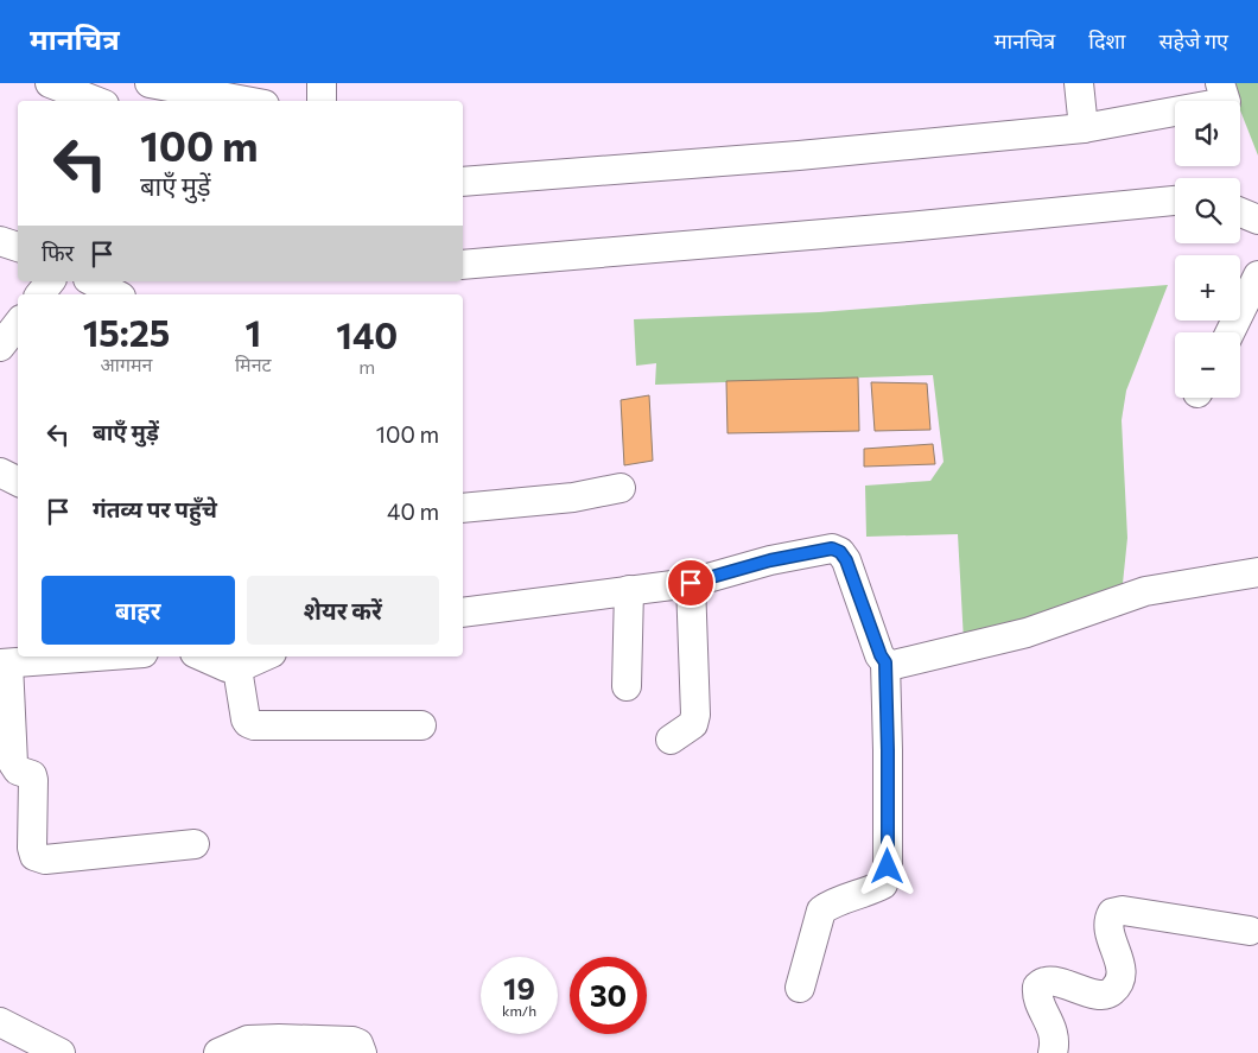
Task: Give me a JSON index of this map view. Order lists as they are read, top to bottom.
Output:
{
  "page": {
    "header": "मानचित्र",
    "nav": ["मानचित्र", "दिशा", "सहेजे गए"],
    "map_buttons": ["+", "−"],
    "turn": ["100 m", "बाएँ मुड़ें"],
    "then": "फिर",
    "eta": [
      "15:25",
      "आगमन",
      "1",
      "मिनट",
      "140",
      "m"
    ],
    "list": [
      {
        "name": "बाएँ मुड़ें",
        "value": "100 m"
      },
      {
        "name": "गंतव्य पर पहुँचे",
        "value": "40 m"
      }
    ],
    "buttons": ["बाहर", "शेयर करें"],
    "speed": "19 km/h",
    "limit": "30"
  }
}
